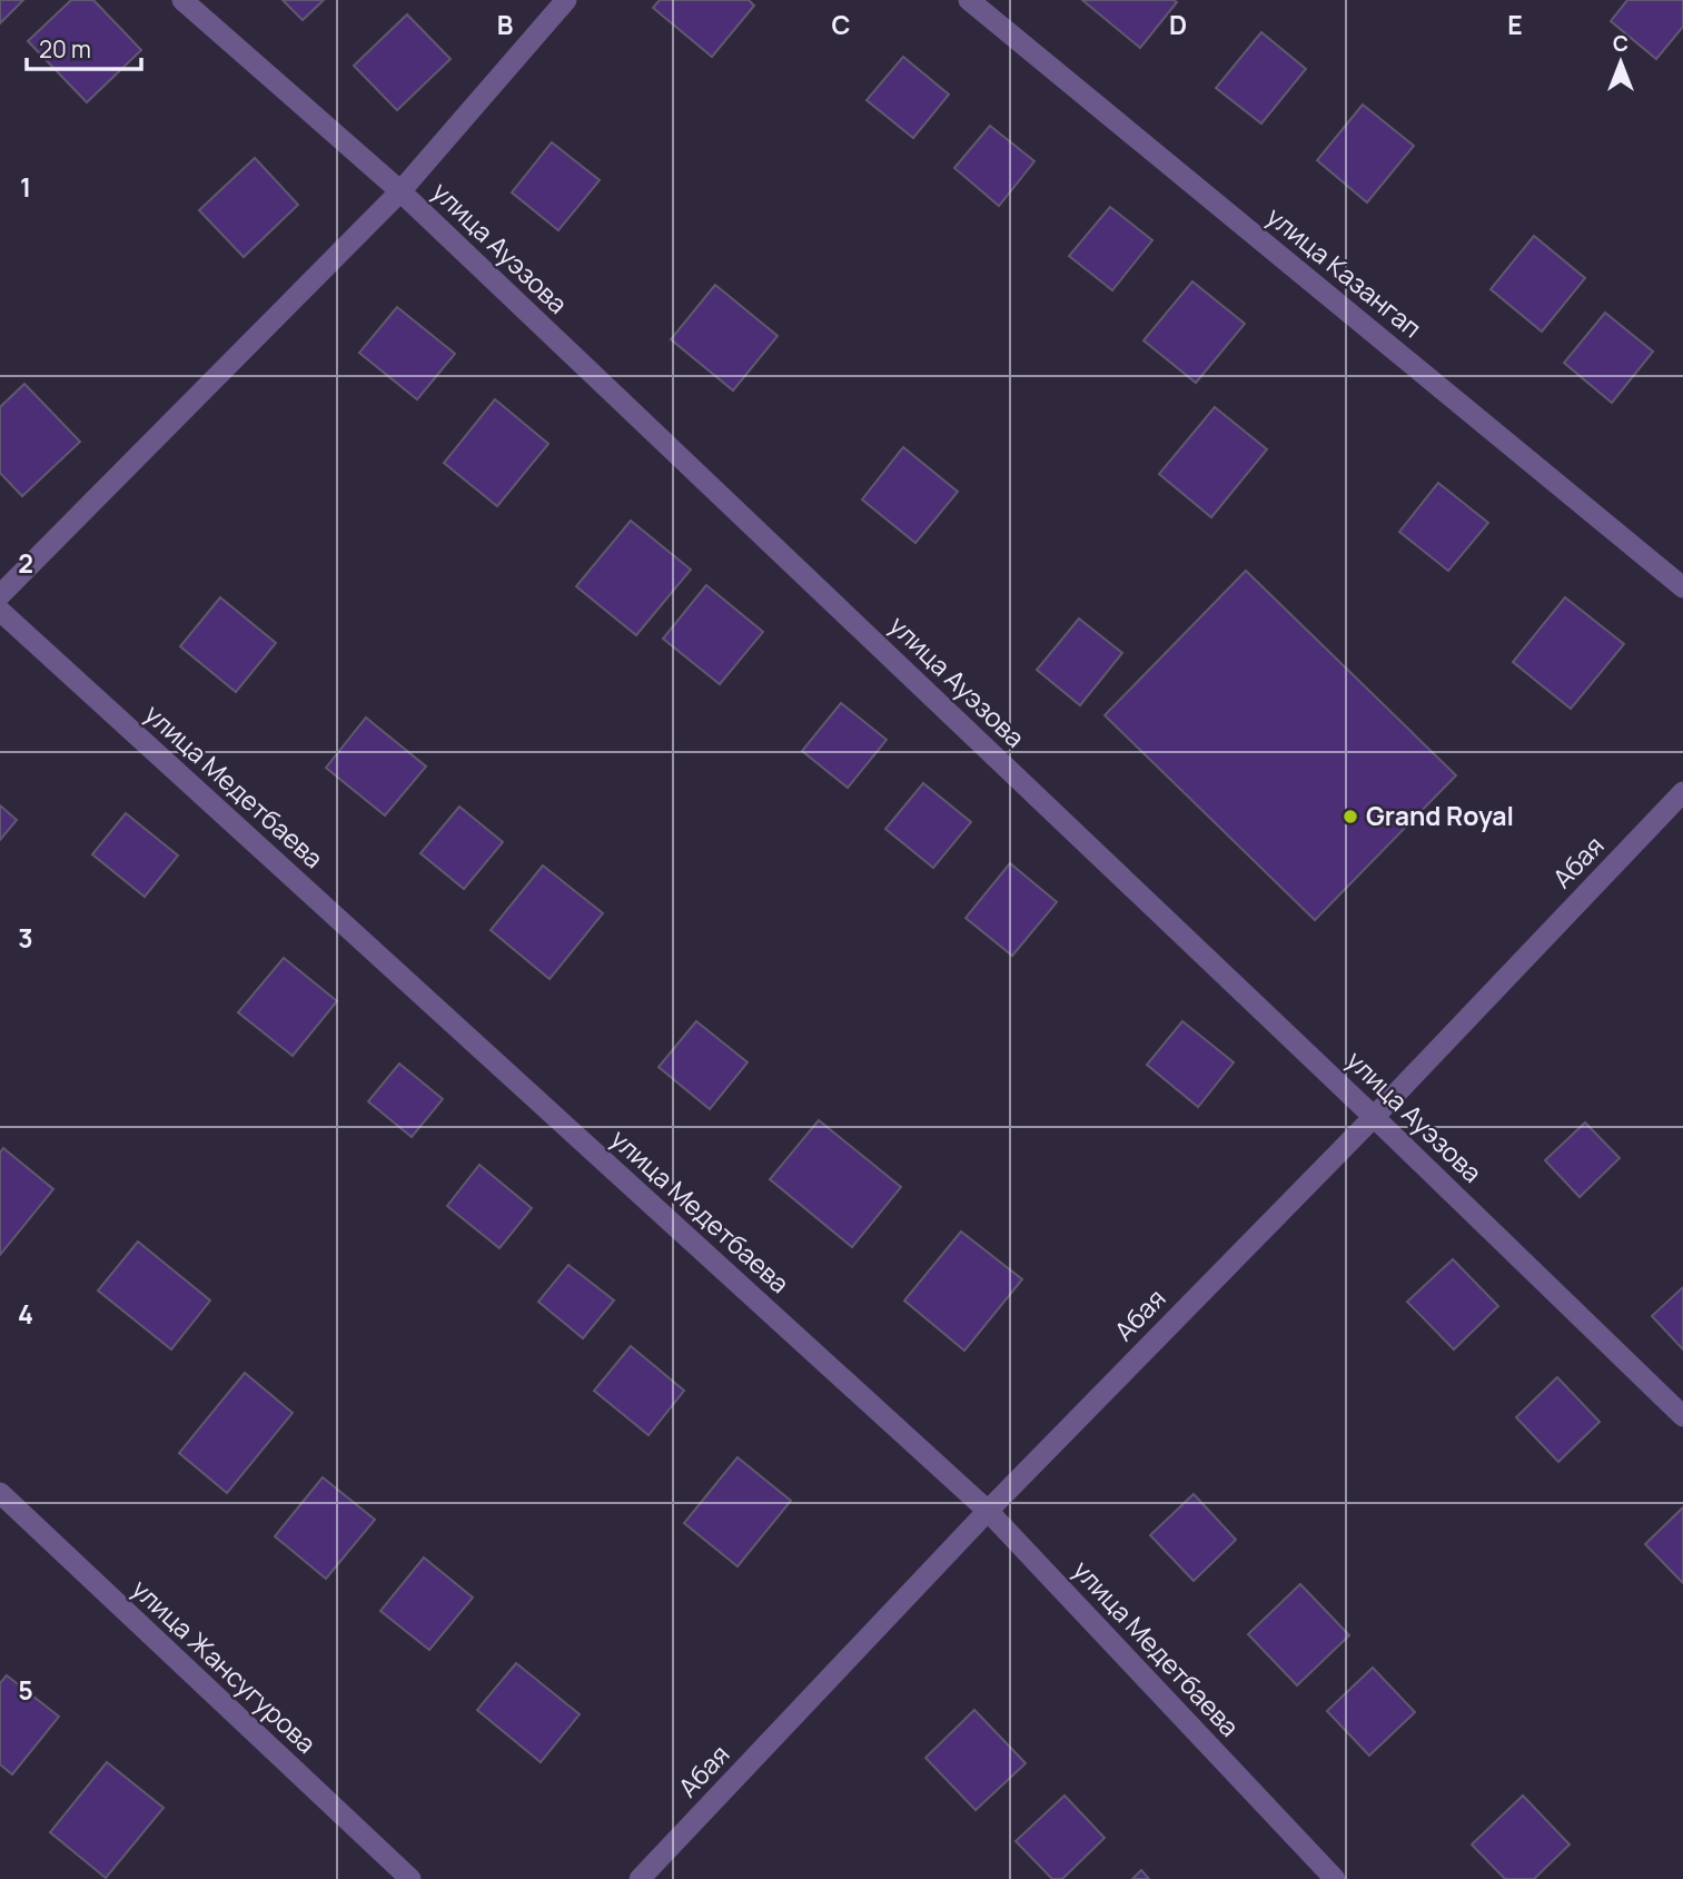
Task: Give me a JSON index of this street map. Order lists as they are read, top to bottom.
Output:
{
  "streets": {
    "street": [
      "улица Ауэзова",
      "улица Казангап",
      "улица Медетбаева",
      "Абая",
      "улица Жансугурова"
    ]
  },
  "crossings": [
    ["улица Ауэзова", "Абая"],
    ["улица Медетбаева", "Абая"]
  ],
  "places": ["Grand Royal"],
  "scale_bar": "20 m",
  "north": "top",
  "grid": {
    "columns": [
      "B",
      "C",
      "D",
      "E"
    ],
    "rows": [
      "1",
      "2",
      "3",
      "4",
      "5"
    ]
  }
}
